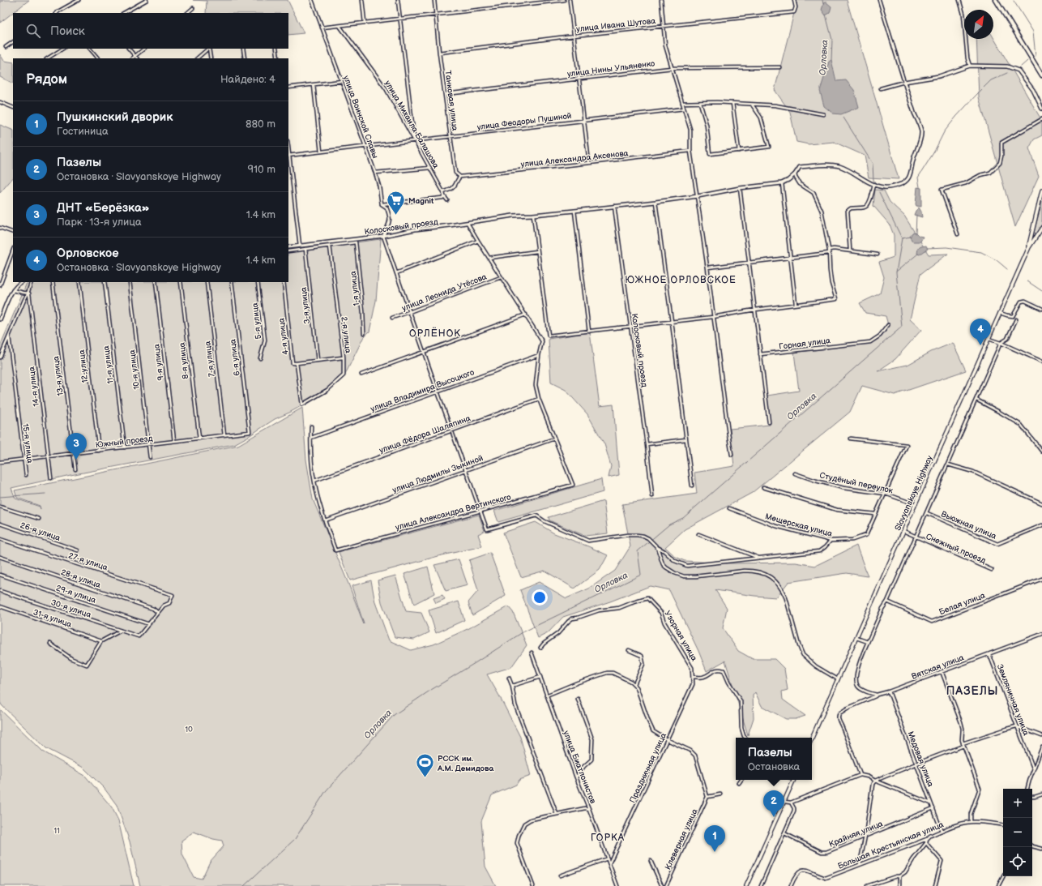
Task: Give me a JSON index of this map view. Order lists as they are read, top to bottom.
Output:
{
  "streets": {
    "main road": ["Slavyanskoye Highway"],
    "street": [
      "улица Ивана Шутова",
      "улица Нины Ульяненко",
      "Танковая улица",
      "улица Воинской Славы",
      "улица Феодоры Пушиной",
      "улица Михаила Балашова",
      "улица Александра Аксенова",
      "Колосковый проезд",
      "1-я улица",
      "улица Леонида Утёсова",
      "3-я улица",
      "5-я улица",
      "2-я улица",
      "4-я улица",
      "Горная улица",
      "6-я улица",
      "7-я улица",
      "8-я улица",
      "9-я улица",
      "11-я улица",
      "12-улица",
      "10-я улица",
      "13-я улица",
      "14-я улица",
      "улица Владимира Высоцкого",
      "улица Фёдора Шаляпина",
      "Южный проезд",
      "15-я улица",
      "улица Людмилы Зыкиной",
      "Студёный переулок",
      "улица Александра Вертинского",
      "Мещерская улица",
      "Вьюжная улица",
      "26-я улица",
      "Снежный проезд",
      "27-я улица",
      "28-я улица",
      "29-я улица",
      "Белая улица",
      "30-я улица",
      "31-я улица",
      "Узорная улица",
      "Вятская улица",
      "Земляничная улица",
      "Медовая улица",
      "улица Биатлонистов",
      "Праздничная улица",
      "Крайняя улица",
      "Клеверная улица",
      "Большая Крестьянская улица"
    ]
  },
  "crossings": [
    ["улица Ивана Шутова", "Танковая улица"],
    ["улица Нины Ульяненко", "Танковая улица"],
    ["Танковая улица", "улица Феодоры Пушиной"],
    ["Танковая улица", "улица Александра Аксенова"],
    ["улица Воинской Славы", "улица Феодоры Пушиной"],
    ["улица Воинской Славы", "Колосковый проезд"],
    ["улица Феодоры Пушиной", "улица Михаила Балашова"],
    ["Колосковый проезд", "улица Леонида Утёсова"],
    ["1-я улица", "2-я улица"],
    ["улица Леонида Утёсова", "улица Владимира Высоцкого"],
    ["улица Леонида Утёсова", "улица Фёдора Шаляпина"],
    ["улица Леонида Утёсова", "улица Людмилы Зыкиной"],
    ["улица Леонида Утёсова", "улица Александра Вертинского"],
    ["2-я улица", "4-я улица"],
    ["6-я улица", "Южный проезд"],
    ["7-я улица", "Южный проезд"],
    ["8-я улица", "Южный проезд"],
    ["9-я улица", "Южный проезд"],
    ["11-я улица", "Южный проезд"],
    ["12-улица", "Южный проезд"],
    ["10-я улица", "Южный проезд"],
    ["13-я улица", "Южный проезд"],
    ["14-я улица", "Южный проезд"],
    ["Южный проезд", "15-я улица"],
    ["улица Людмилы Зыкиной", "улица Александра Вертинского"],
    ["Студёный переулок", "Slavyanskoye Highway"],
    ["Slavyanskoye Highway", "Снежный проезд"],
    ["27-я улица", "28-я улица"],
    ["29-я улица", "30-я улица"],
    ["Узорная улица", "Праздничная улица"],
    ["Вятская улица", "Земляничная улица"],
    ["Вятская улица", "Медовая улица"],
    ["Медовая улица", "Крайняя улица"],
    ["Медовая улица", "Большая Крестьянская улица"],
    ["улица Биатлонистов", "Праздничная улица"]
  ],
  "districts": [
    "ЮЖНОЕ ОРЛОВСКОЕ",
    "ОРЛЁНОК",
    "ПАЗЕЛЫ",
    "ГОРКА"
  ],
  "water": ["Орловка"],
  "parks": ["10", "11"],
  "places": {
    "supermarket": ["Magnit"],
    "sports": ["РССК им. А.М. Демидова"]
  },
  "north": "top right",
  "page": {
    "search": "Поиск",
    "heading": ["Рядом", "Найдено: 4"],
    "list": [
      {
        "mark": "1",
        "name": "Пушкинский дворик",
        "note": "Гостиница",
        "value": "880 m"
      },
      {
        "mark": "2",
        "name": "Пазелы",
        "note": "Остановка · Slavyanskoye Highway",
        "value": "910 m"
      },
      {
        "mark": "3",
        "name": "ДНТ «Берёзка»",
        "note": "Парк · 13-я улица",
        "value": "1.4 km"
      },
      {
        "mark": "4",
        "name": "Орловское",
        "note": "Остановка · Slavyanskoye Highway",
        "value": "1.4 km"
      }
    ],
    "pins": [
      "4",
      "3",
      "2",
      "1"
    ],
    "popup": ["Пазелы", "Остановка"],
    "map_buttons": ["+", "−"]
  }
}
